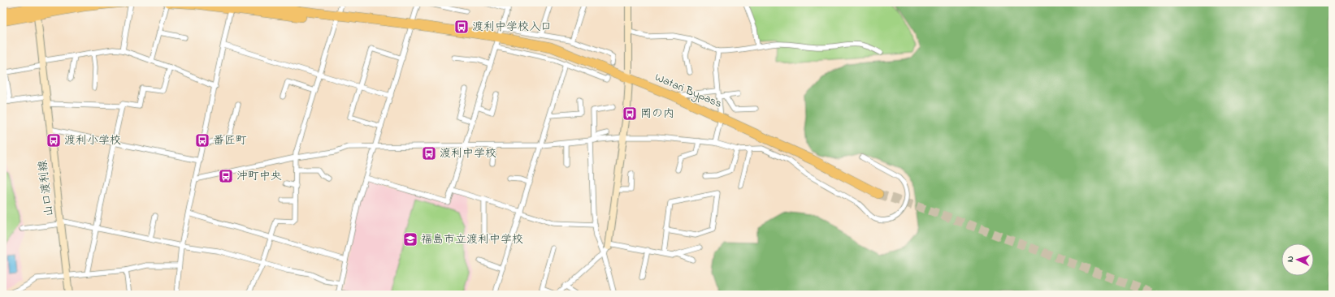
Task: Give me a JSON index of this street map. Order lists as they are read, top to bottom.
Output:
{
  "streets": {
    "highway": ["Watari Bypass"],
    "main road": ["山口渡利線"]
  },
  "places": {
    "bus stop": [
      "渡利中学校入口",
      "岡の内",
      "渡利小学校",
      "番匠町",
      "渡利中学校",
      "沖町中央"
    ],
    "school or university": ["福島市立渡利中学校"]
  },
  "north": "left"
}
